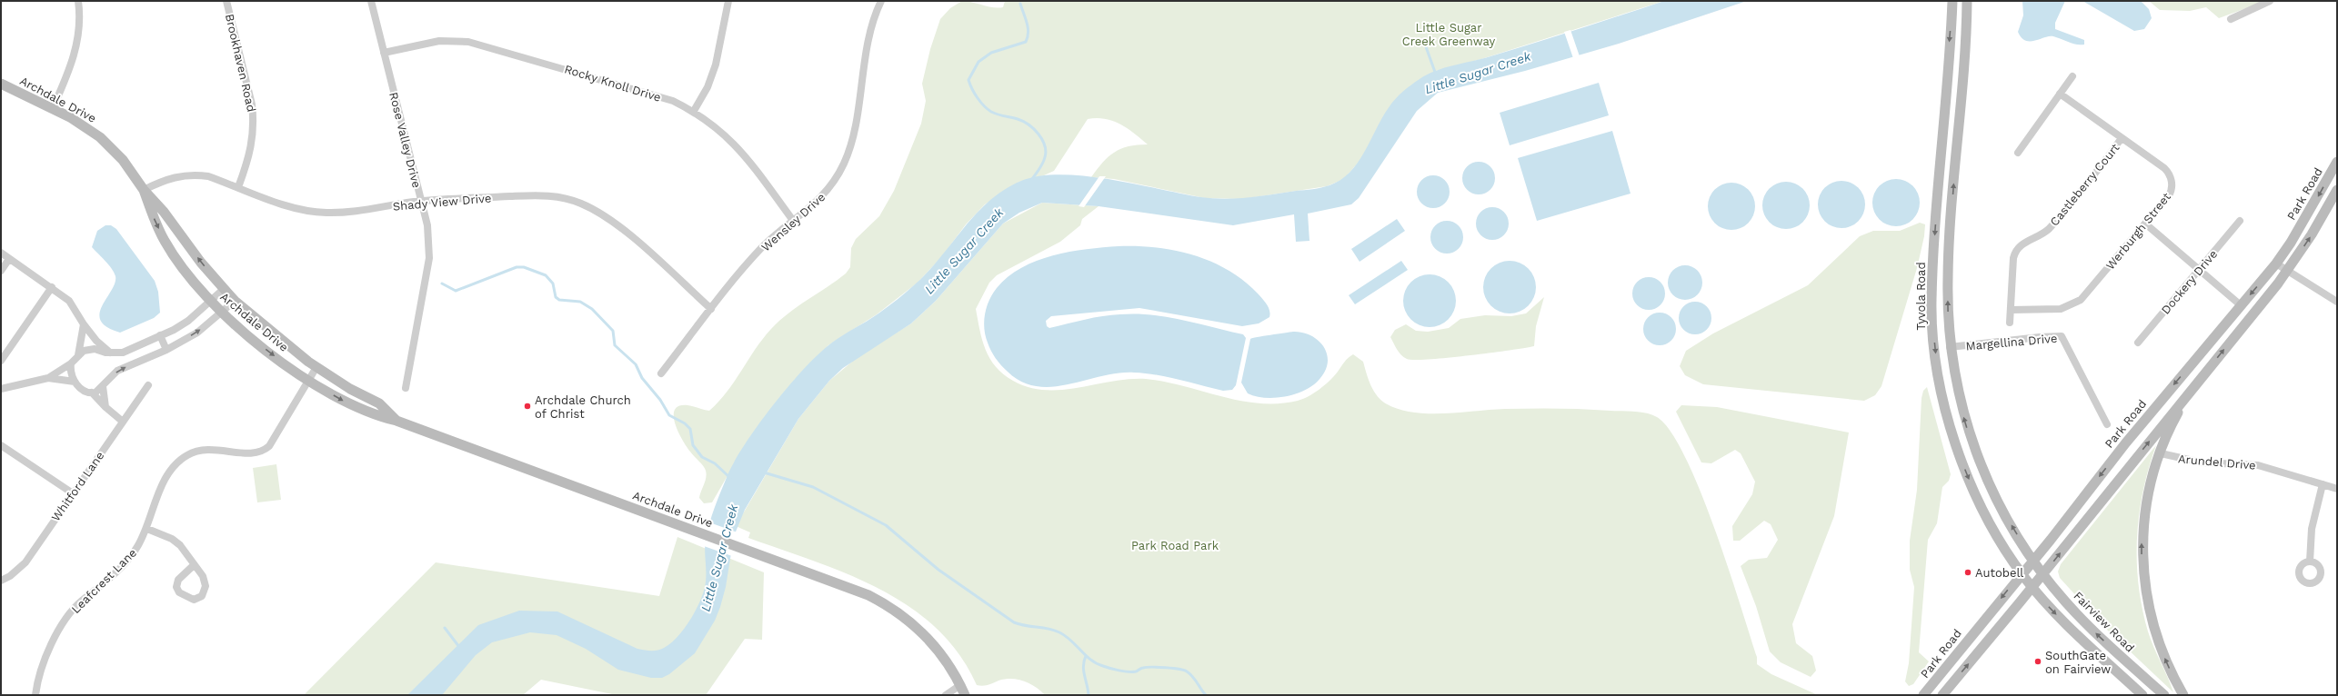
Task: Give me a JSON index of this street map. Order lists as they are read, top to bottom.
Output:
{
  "streets": {
    "main road": [
      "Archdale Drive",
      "Park Road",
      "Tyvola Road",
      "Fairview Road"
    ],
    "street": [
      "Brookhaven Road",
      "Rocky Knoll Drive",
      "Rose Valley Drive",
      "Castleberry Court",
      "Shady View Drive",
      "Wensley Drive",
      "Werburgh Street",
      "Dockery Drive",
      "Margellina Drive",
      "Arundel Drive",
      "Whitford Lane",
      "Leafcrest Lane"
    ]
  },
  "crossings": [
    ["Brookhaven Road", "Shady View Drive"],
    ["Rocky Knoll Drive", "Rose Valley Drive"],
    ["Rocky Knoll Drive", "Wensley Drive"],
    ["Archdale Drive", "Shady View Drive"],
    ["Archdale Drive", "Leafcrest Lane"],
    ["Rose Valley Drive", "Shady View Drive"],
    ["Castleberry Court", "Werburgh Street"],
    ["Park Road", "Tyvola Road"],
    ["Park Road", "Fairview Road"],
    ["Shady View Drive", "Wensley Drive"]
  ],
  "water": ["Little Sugar Creek"],
  "parks": ["Little Sugar Creek Greenway", "Park Road Park"],
  "places": ["Archdale Church of Christ", "Autobell", "SouthGate on Fairview"]
}
